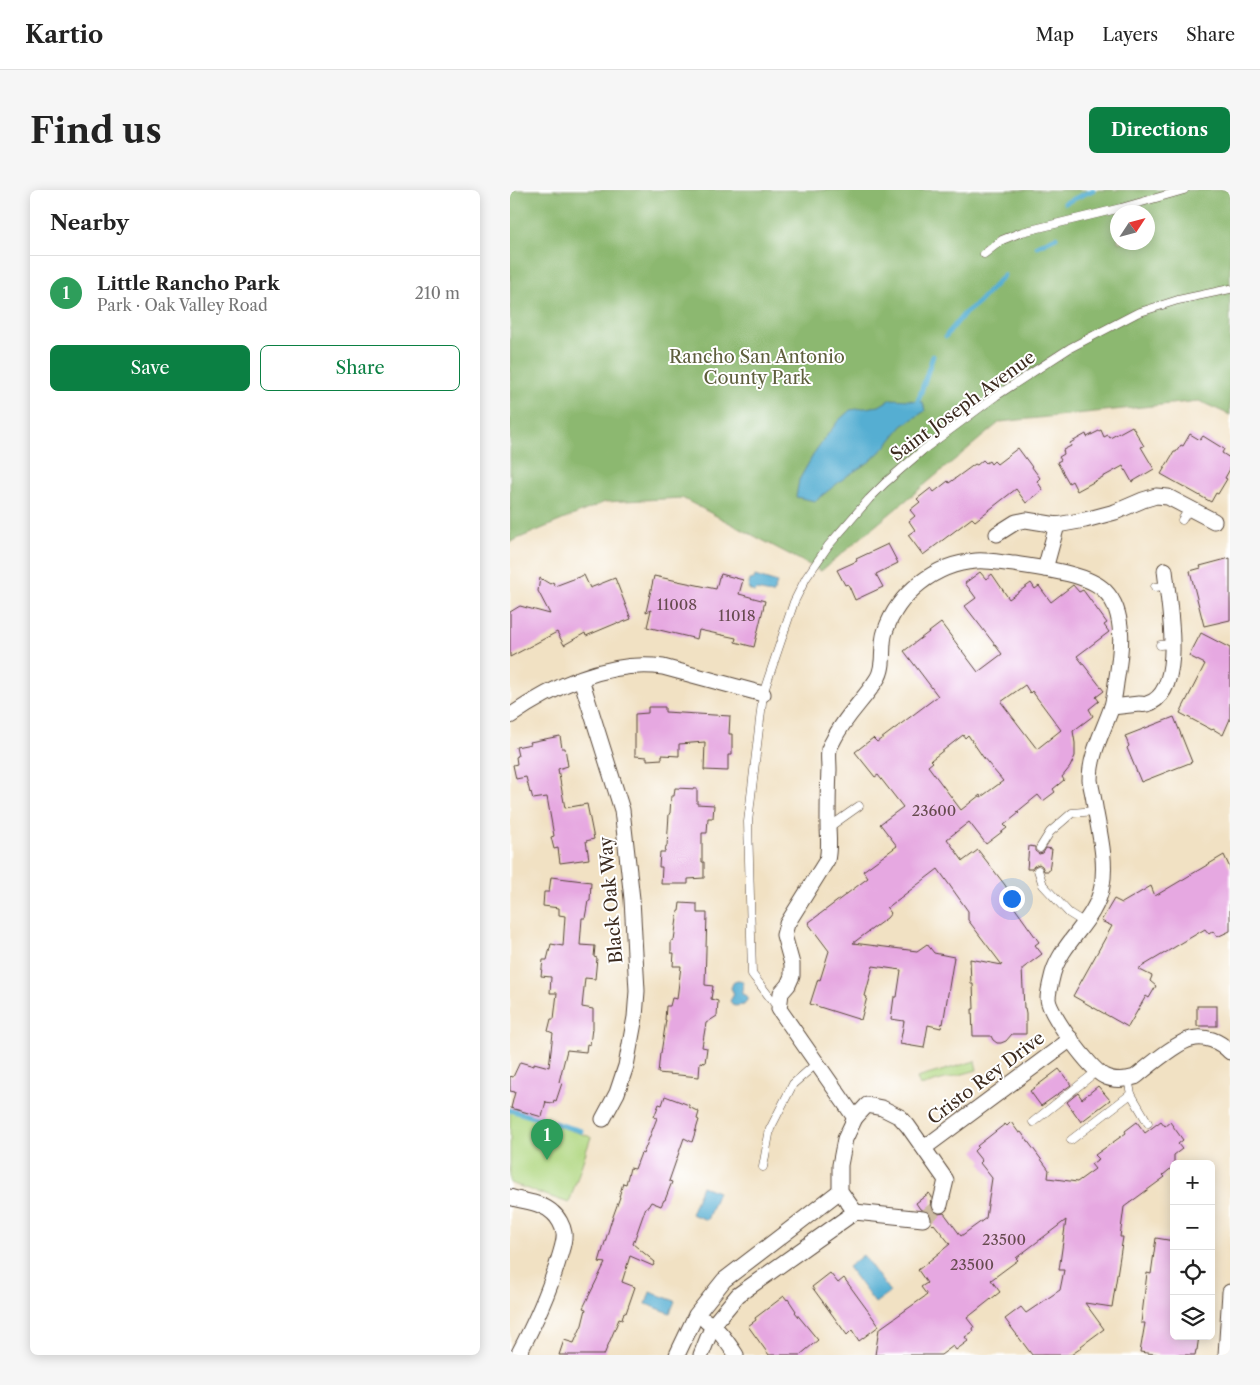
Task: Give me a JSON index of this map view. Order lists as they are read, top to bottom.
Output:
{
  "streets": {
    "street": ["Black Oak Way", "Cristo Rey Drive"],
    "lane": ["Saint Joseph Avenue"]
  },
  "parks": ["Rancho San Antonio County Park"],
  "house_numbers": [
    "11008",
    "11018",
    "23600",
    "23500",
    "23500"
  ],
  "north": "top right",
  "page": {
    "header": "Kartio",
    "nav": ["Map", "Layers", "Share"],
    "buttons": [
      "Directions",
      ["Save", "Share"]
    ],
    "title": "Find us",
    "heading": "Nearby",
    "list": [
      {
        "mark": "1",
        "name": "Little Rancho Park",
        "note": "Park · Oak Valley Road",
        "value": "210 m"
      }
    ],
    "pins": "1",
    "map_buttons": ["+", "−"]
  }
}
